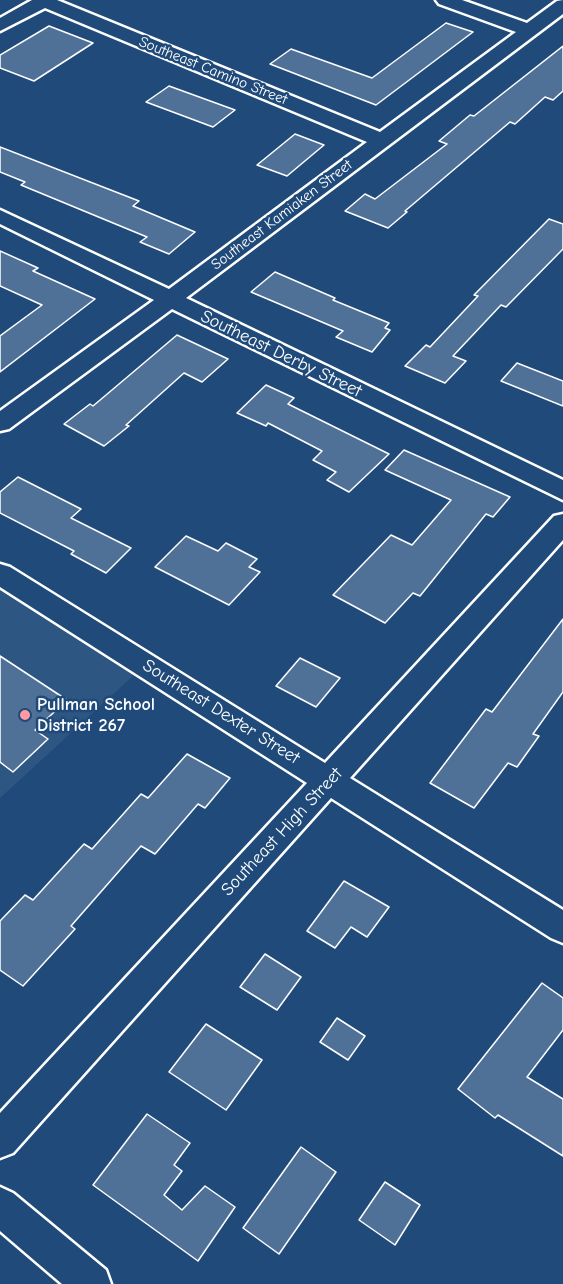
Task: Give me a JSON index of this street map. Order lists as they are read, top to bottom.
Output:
{
  "streets": {
    "street": [
      "Southeast Camino Street",
      "Southeast Kamiaken Street",
      "Southeast Derby Street",
      "Southeast Dexter Street",
      "Southeast High Street"
    ]
  },
  "crossings": [
    ["Southeast Camino Street", "Southeast Kamiaken Street"],
    ["Southeast Kamiaken Street", "Southeast Derby Street"],
    ["Southeast Dexter Street", "Southeast High Street"]
  ],
  "places": ["Pullman School District 267"]
}
